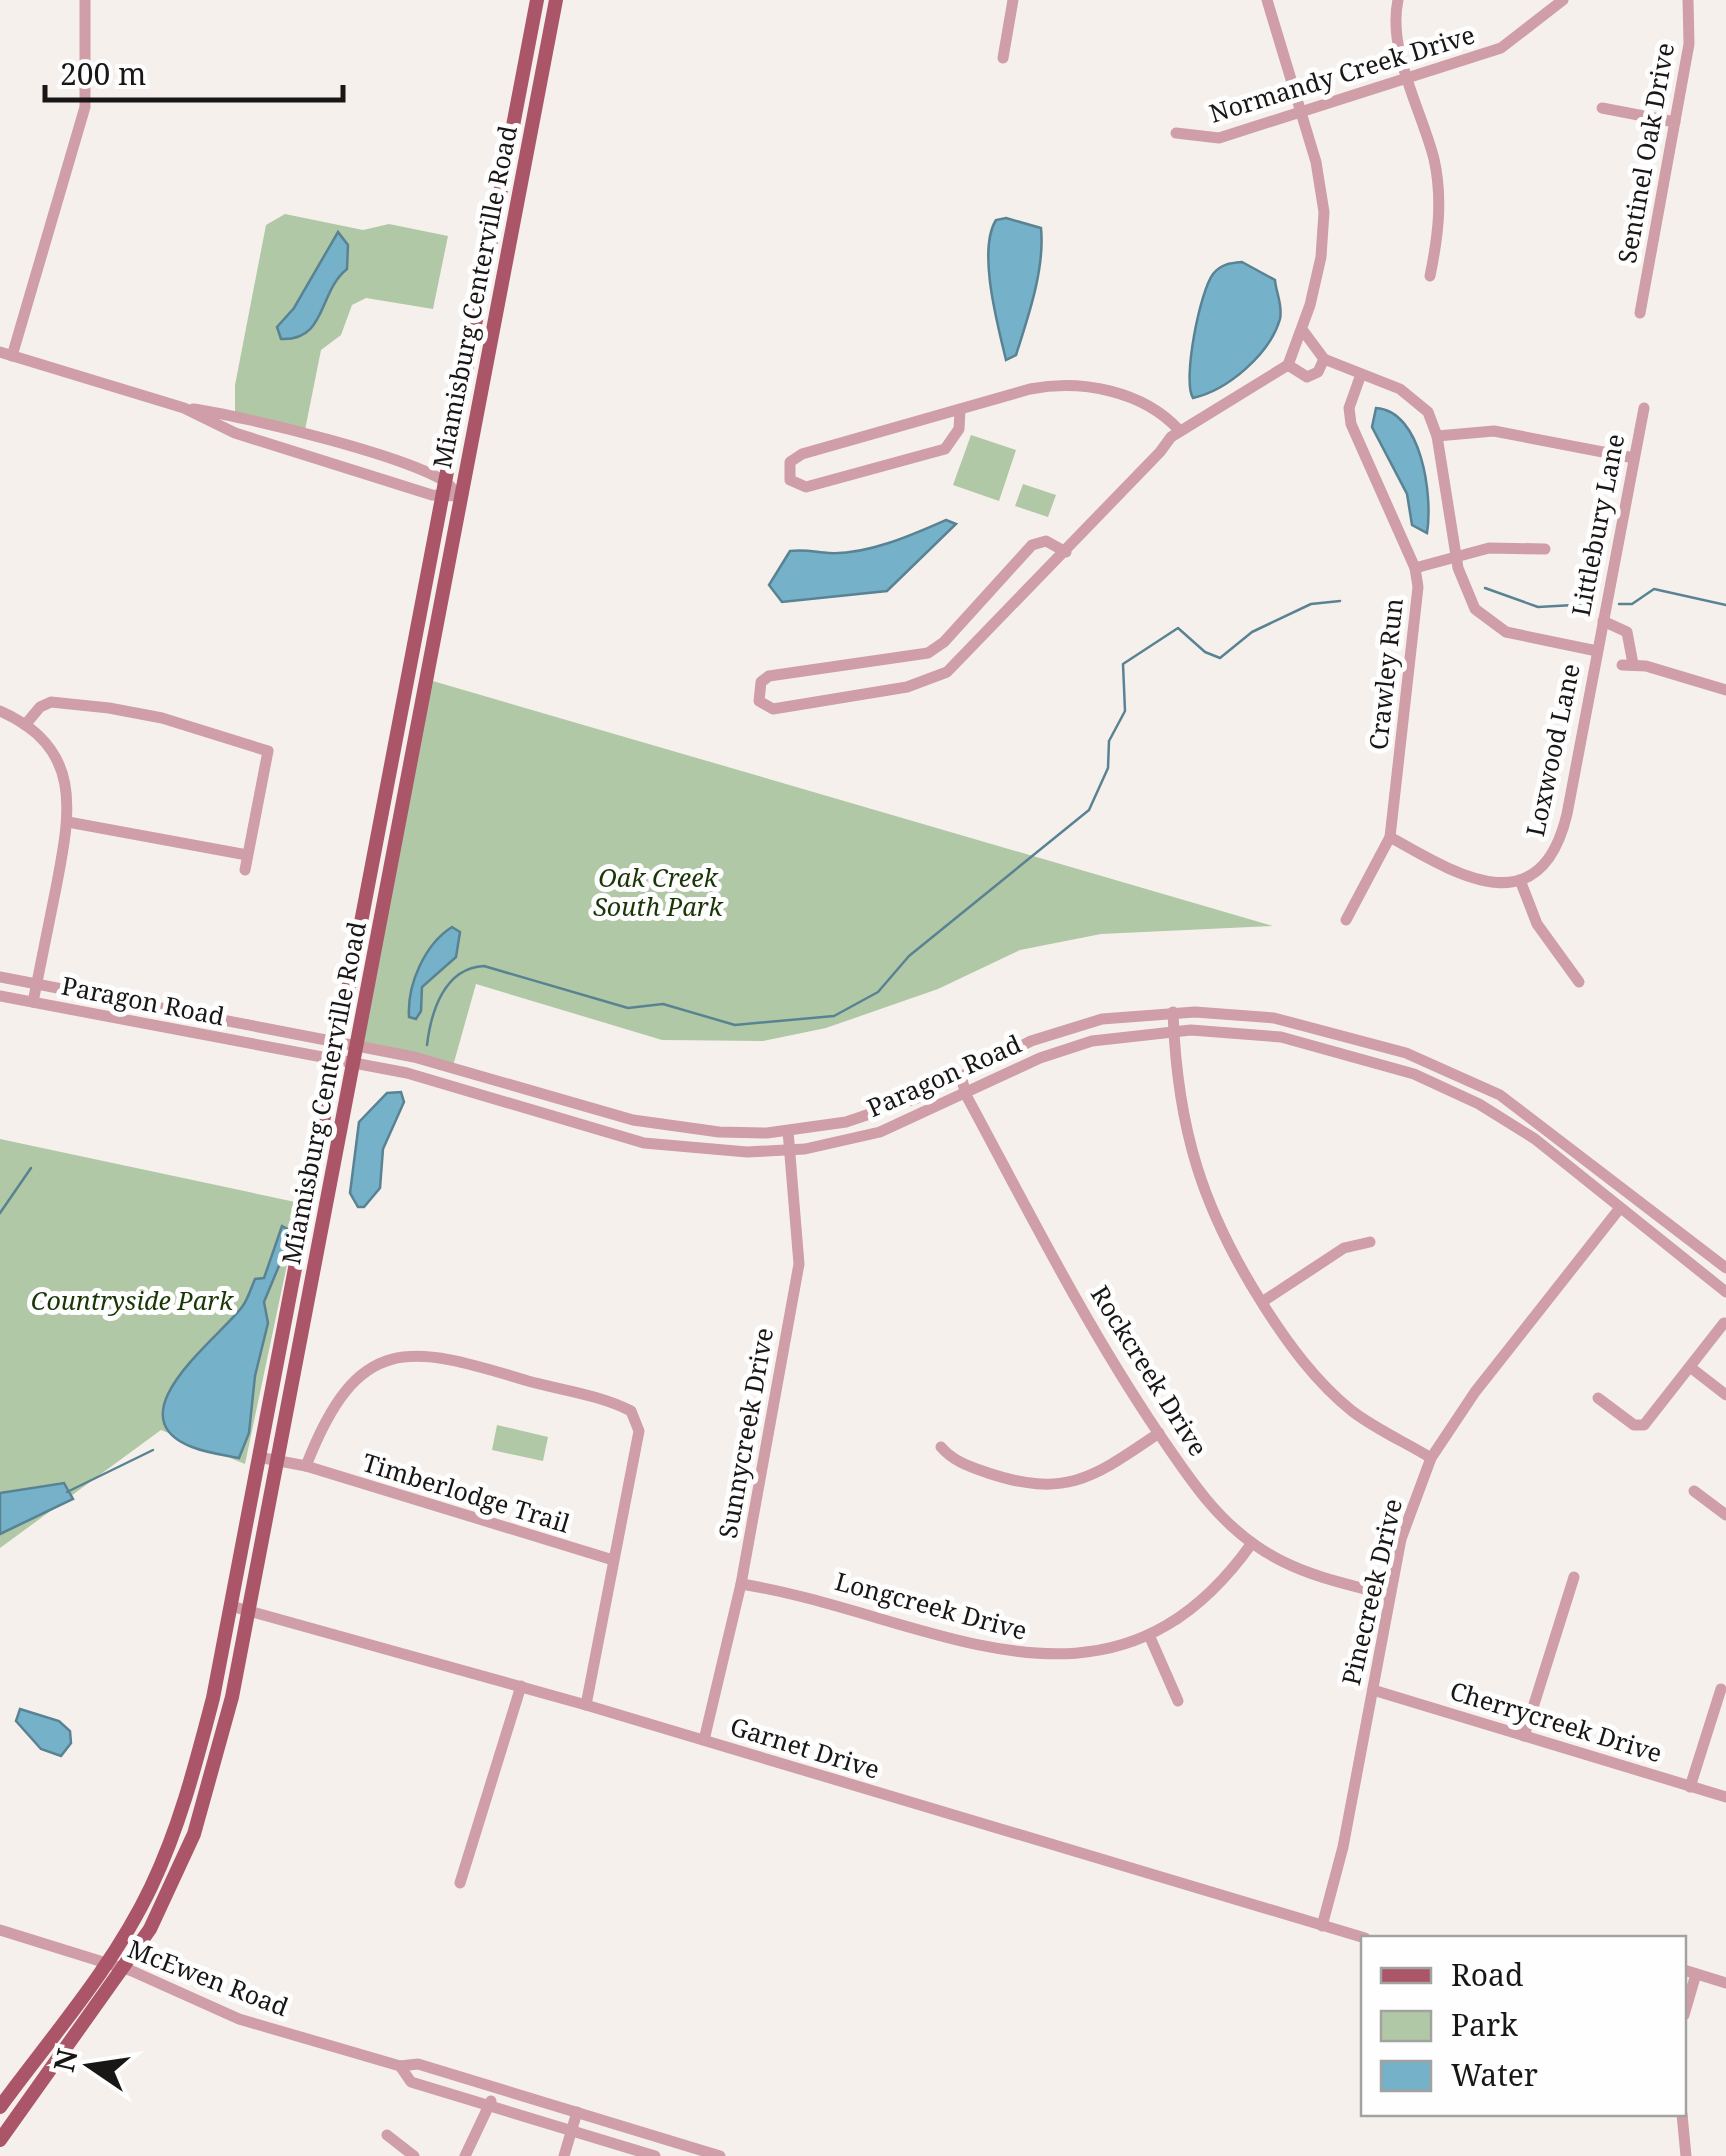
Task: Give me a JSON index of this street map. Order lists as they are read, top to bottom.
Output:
{
  "streets": {
    "main road": ["Miamisburg Centerville Road"],
    "street": [
      "Normandy Creek Drive",
      "Sentinel Oak Drive",
      "Littlebury Lane",
      "Crawley Run",
      "Loxwood Lane",
      "Paragon Road",
      "Rockcreek Drive",
      "Sunnycreek Drive",
      "Timberlodge Trail",
      "Pinecreek Drive",
      "Longcreek Drive",
      "Cherrycreek Drive",
      "Garnet Drive",
      "McEwen Road"
    ]
  },
  "crossings": [
    ["Miamisburg Centerville Road", "Paragon Road"],
    ["Miamisburg Centerville Road", "Timberlodge Trail"],
    ["Miamisburg Centerville Road", "Garnet Drive"],
    ["Miamisburg Centerville Road", "McEwen Road"],
    ["Littlebury Lane", "Loxwood Lane"],
    ["Paragon Road", "Rockcreek Drive"],
    ["Paragon Road", "Sunnycreek Drive"],
    ["Paragon Road", "Pinecreek Drive"],
    ["Rockcreek Drive", "Pinecreek Drive"],
    ["Rockcreek Drive", "Longcreek Drive"],
    ["Sunnycreek Drive", "Longcreek Drive"],
    ["Sunnycreek Drive", "Garnet Drive"],
    ["Pinecreek Drive", "Cherrycreek Drive"],
    ["Pinecreek Drive", "Garnet Drive"]
  ],
  "parks": ["Oak Creek South Park", "Countryside Park"],
  "legend": ["Road", "Park", "Water"],
  "scale_bar": "200 m",
  "north": "left"
}
